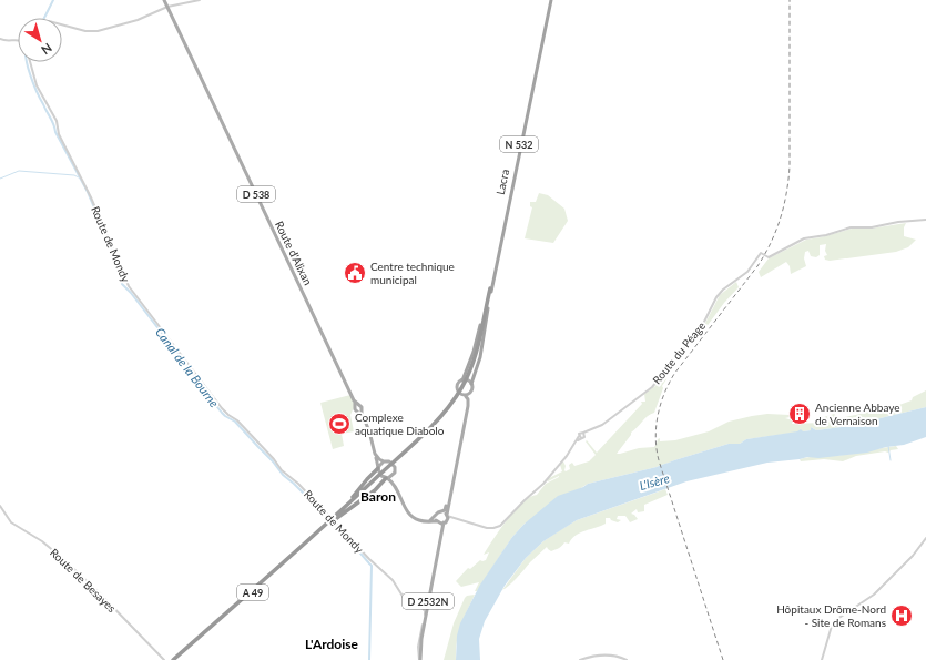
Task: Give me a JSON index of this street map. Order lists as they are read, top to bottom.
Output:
{
  "streets": {
    "highway": ["N 532", "Lacra", "A 49"],
    "main road": ["D 538", "Route d'Alixan", "D 2532N"],
    "street": ["Route de Mondy", "Route du Péage", "Route de Besayes"]
  },
  "crossings": [
    ["N 532", "Lacra"],
    ["N 532", "A 49"],
    ["Lacra", "A 49"],
    ["D 538", "Route d'Alixan"],
    ["Route de Mondy", "D 2532N"]
  ],
  "districts": ["Baron", "L'Ardoise"],
  "water": ["Canal de la Bourne", "L'Isère"],
  "places": {
    "public building": ["Centre technique municipal"],
    "building": ["Ancienne Abbaye de Vernaison"],
    "sports": ["Complexe aquatique Diabolo"],
    "hospital": ["Hôpitaux Drôme-Nord - Site de Romans"]
  },
  "north": "bottom right"
}
